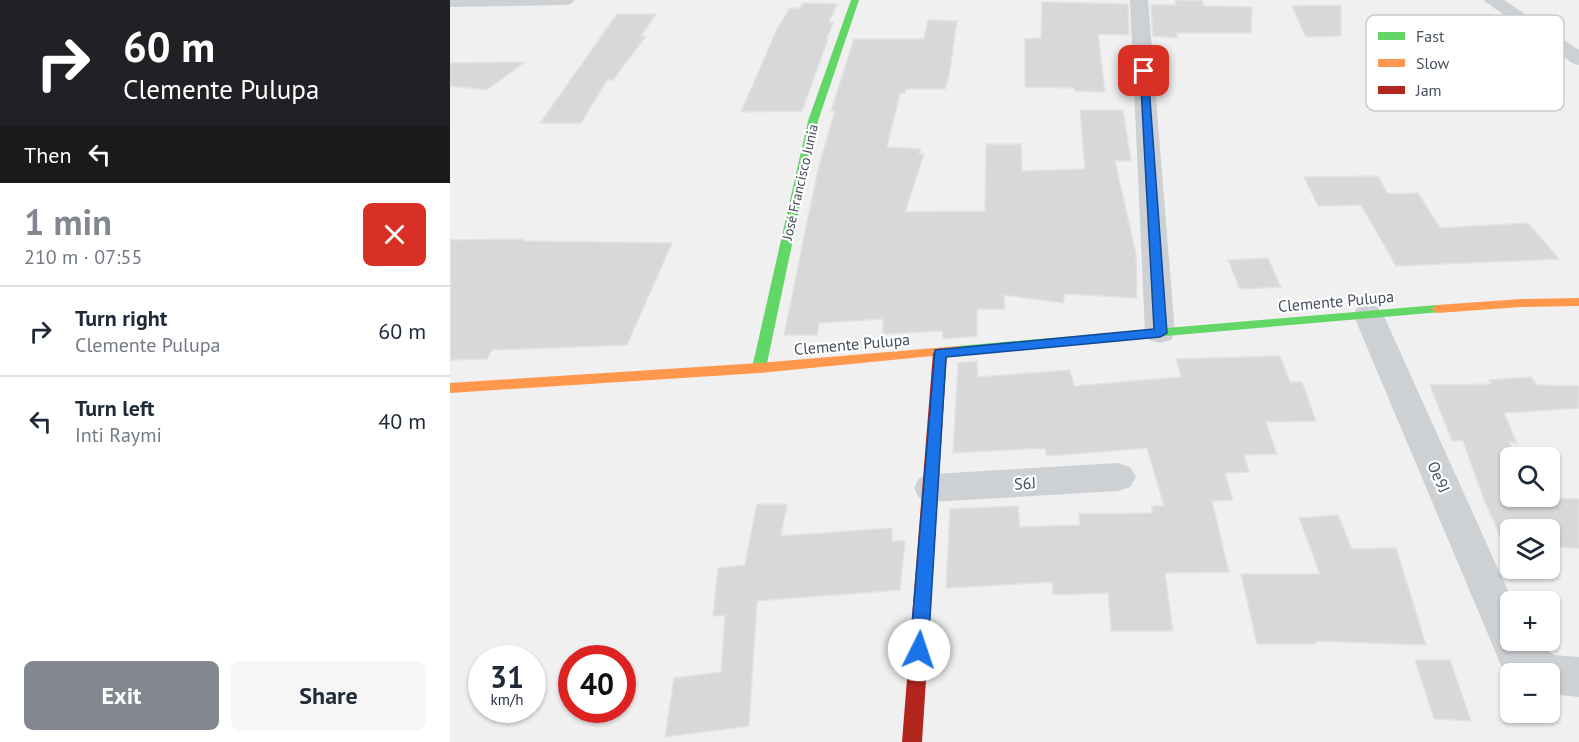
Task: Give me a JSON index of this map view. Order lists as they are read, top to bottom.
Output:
{
  "streets": {
    "street": [
      "José Francisco Junia",
      "Clemente Pulupa",
      "Oe9J",
      "S6J"
    ]
  },
  "crossings": [
    ["José Francisco Junia", "Clemente Pulupa"],
    ["Clemente Pulupa", "Oe9J"]
  ],
  "legend": ["Fast", "Slow", "Jam"],
  "page": {
    "turn": ["60 m", "Clemente Pulupa"],
    "then": "Then",
    "heading": ["1 min", "210 m · 07:55"],
    "list": [
      {
        "name": "Turn right",
        "note": "Clemente Pulupa",
        "value": "60 m"
      },
      {
        "name": "Turn left",
        "note": "Inti Raymi",
        "value": "40 m"
      }
    ],
    "map_buttons": ["+", "−"],
    "speed": "31 km/h",
    "limit": "40",
    "buttons": ["Exit", "Share"]
  }
}
